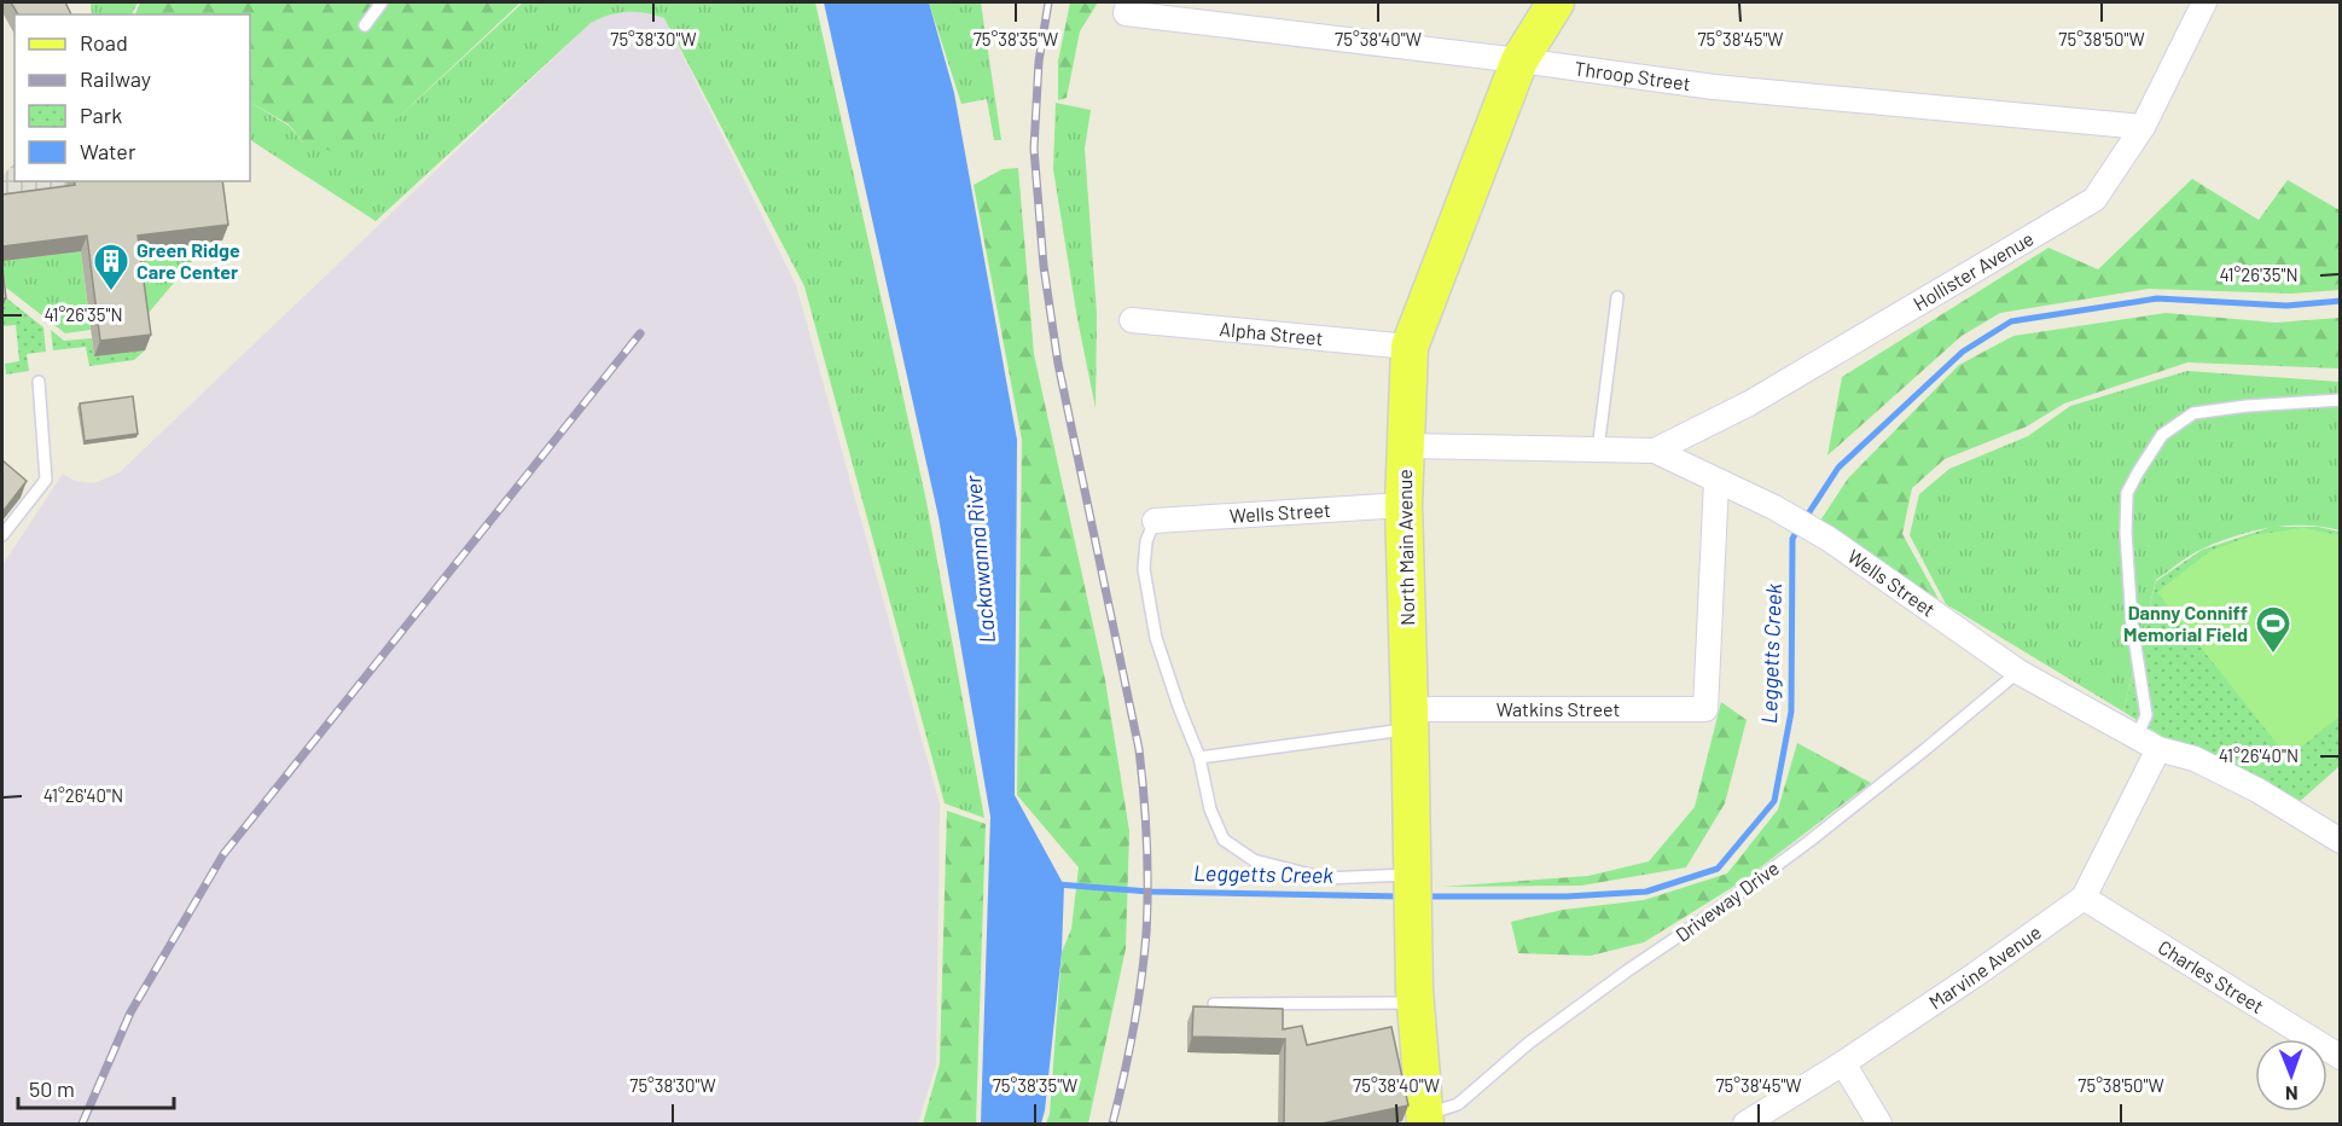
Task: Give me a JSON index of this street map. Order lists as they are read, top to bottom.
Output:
{
  "streets": {
    "main road": ["North Main Avenue"],
    "street": [
      "Throop Street",
      "Hollister Avenue",
      "Alpha Street",
      "Wells Street",
      "Watkins Street",
      "Marvine Avenue",
      "Charles Street"
    ],
    "lane": ["Driveway Drive"]
  },
  "crossings": [
    ["Throop Street", "Hollister Avenue"],
    ["Throop Street", "North Main Avenue"],
    ["Hollister Avenue", "Wells Street"],
    ["Alpha Street", "North Main Avenue"],
    ["Wells Street", "North Main Avenue"],
    ["Wells Street", "Watkins Street"],
    ["Wells Street", "Driveway Drive"],
    ["Wells Street", "Marvine Avenue"],
    ["North Main Avenue", "Watkins Street"],
    ["North Main Avenue", "Driveway Drive"],
    ["Marvine Avenue", "Charles Street"]
  ],
  "water": ["Lackawanna River", "Leggetts Creek"],
  "places": {
    "building": ["Green Ridge Care Center"],
    "sports": ["Danny Conniff Memorial Field"]
  },
  "legend": [
    "Road",
    "Railway",
    "Park",
    "Water"
  ],
  "scale_bar": "50 m",
  "north": "bottom",
  "coordinates": [
    "75°38'30\"W",
    "75°38'35\"W",
    "75°38'40\"W",
    "75°38'45\"W",
    "75°38'50\"W",
    "41°26'35\"N",
    "41°26'40\"N"
  ]
}
